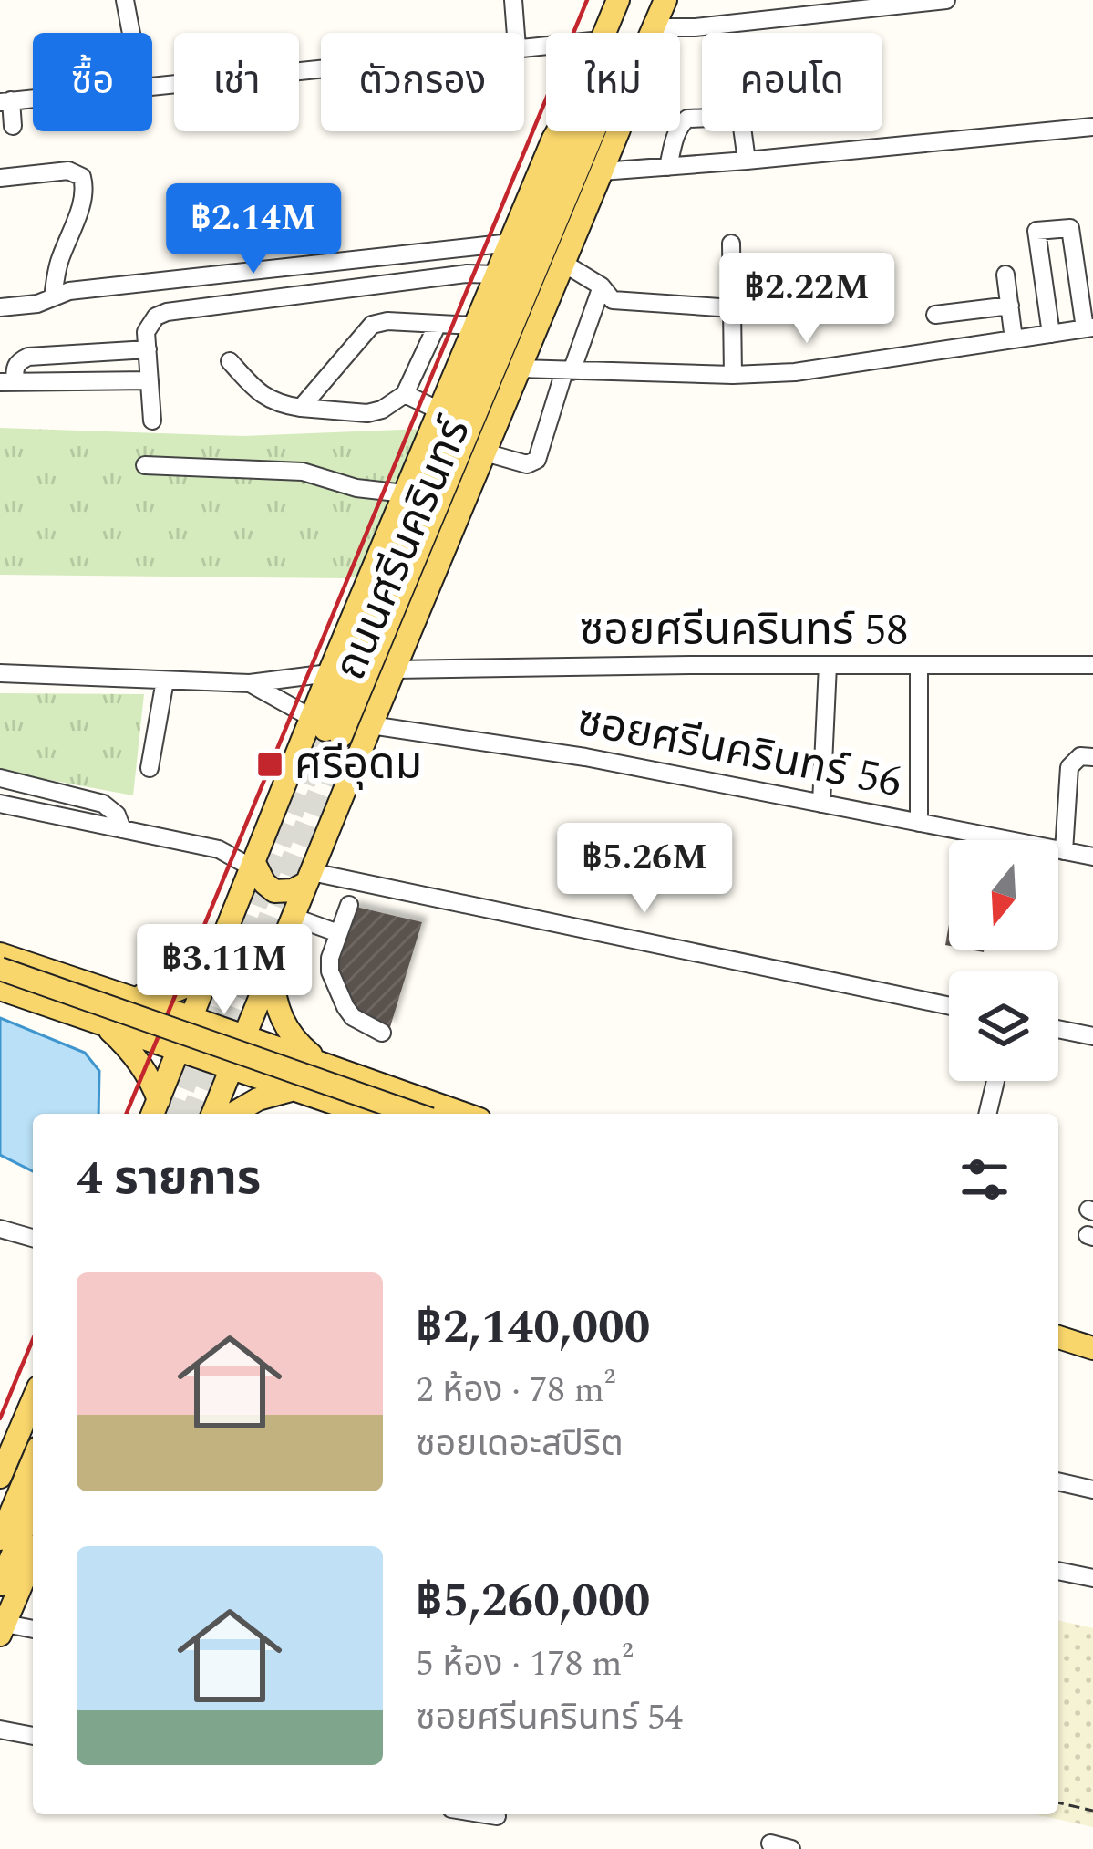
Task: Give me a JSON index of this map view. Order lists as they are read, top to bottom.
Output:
{
  "streets": {
    "main road": ["ถนนศรีนครินทร์"],
    "street": ["ซอยศรีนครินทร์ 58", "ซอยศรีนครินทร์ 56"]
  },
  "crossings": [
    ["ถนนศรีนครินทร์", "ซอยศรีนครินทร์ 58"],
    ["ถนนศรีนครินทร์", "ซอยศรีนครินทร์ 56"]
  ],
  "places": {
    "transit": ["ศรีอุดม"]
  },
  "north": "bottom",
  "page": {
    "chip": [
      "ซื้อ",
      "เช่า",
      "ตัวกรอง",
      "ใหม่",
      "คอนโด"
    ],
    "price": [
      "฿2.14M",
      "฿2.22M",
      "฿5.26M",
      "฿3.11M"
    ],
    "heading": "4 รายการ",
    "list": [
      {
        "name": "฿2,140,000",
        "note": "2 ห้อง · 78 m² · ซอยเดอะสปิริต"
      },
      {
        "name": "฿5,260,000",
        "note": "5 ห้อง · 178 m² · ซอยศรีนครินทร์ 54"
      }
    ]
  }
}
